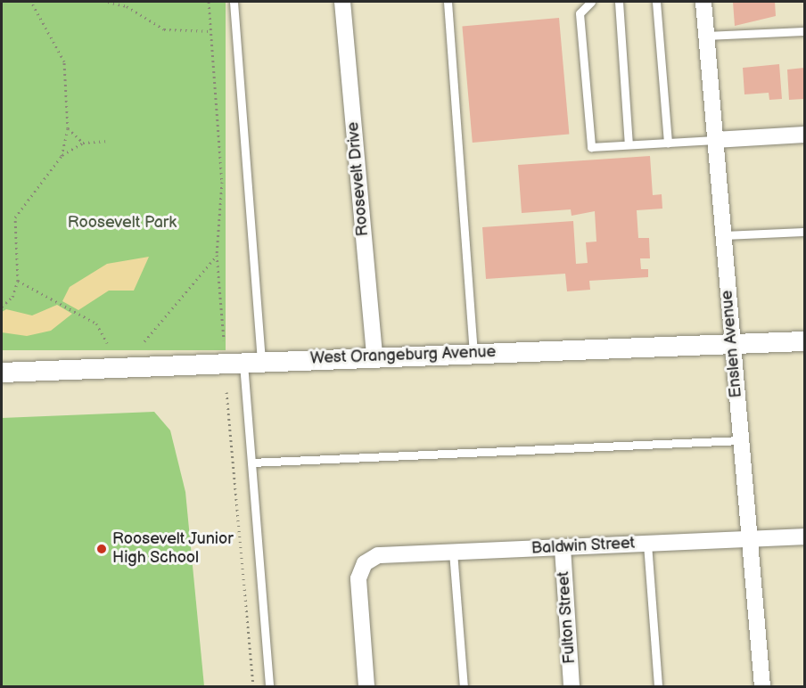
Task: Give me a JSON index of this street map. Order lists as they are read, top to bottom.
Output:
{
  "streets": {
    "street": [
      "Roosevelt Drive",
      "Enslen Avenue",
      "West Orangeburg Avenue",
      "Baldwin Street",
      "Fulton Street"
    ]
  },
  "crossings": [
    ["Roosevelt Drive", "West Orangeburg Avenue"],
    ["Enslen Avenue", "West Orangeburg Avenue"],
    ["Enslen Avenue", "Baldwin Street"],
    ["Baldwin Street", "Fulton Street"]
  ],
  "parks": ["Roosevelt Park"],
  "places": ["Roosevelt Junior High School"]
}
